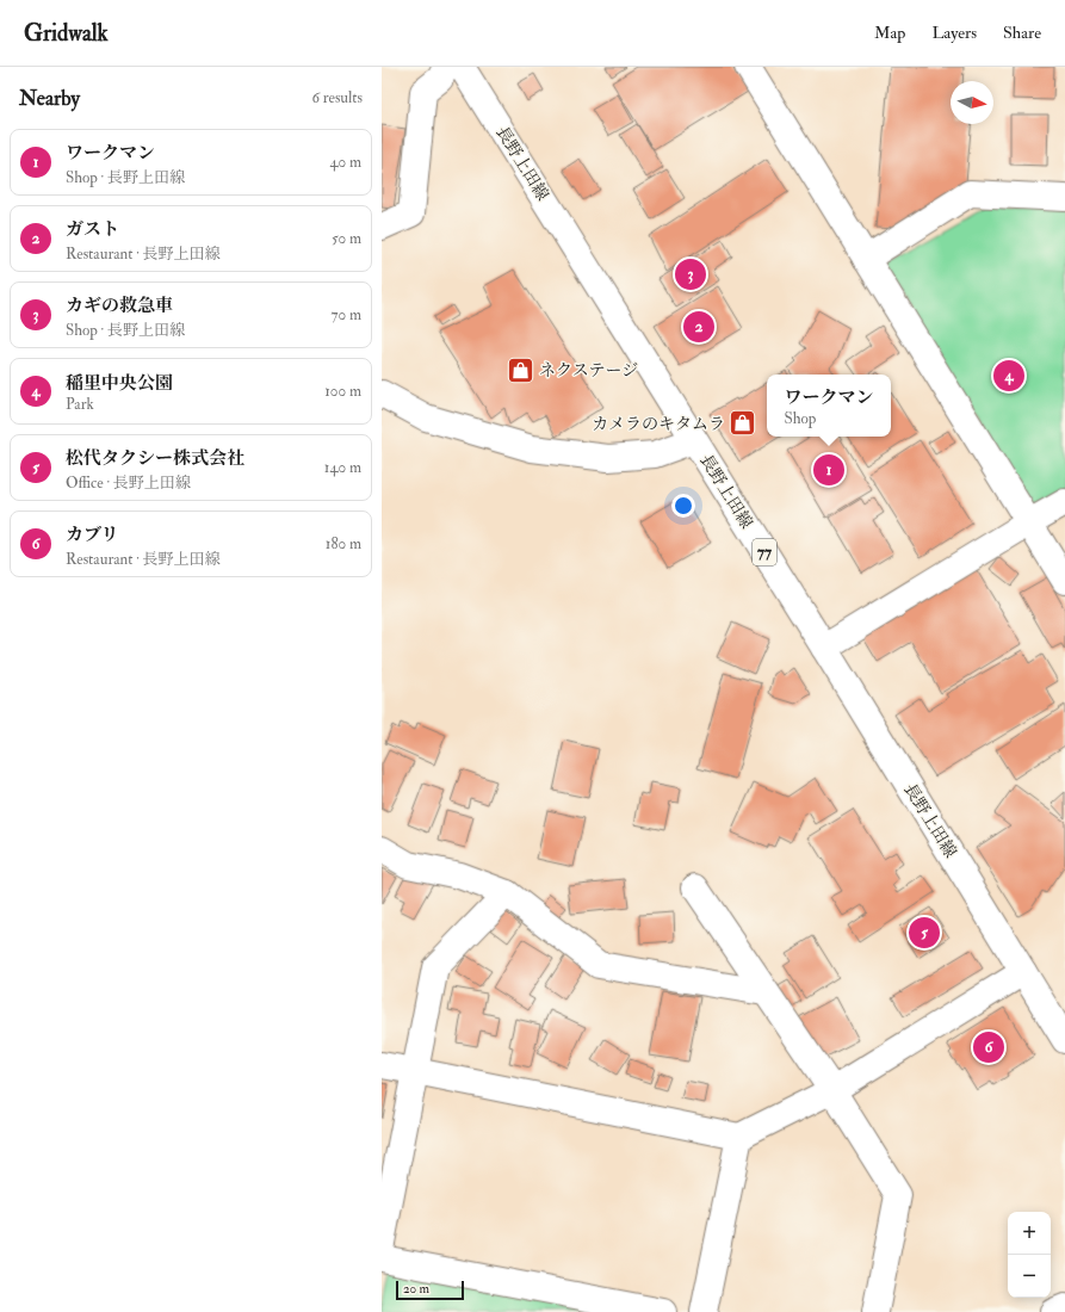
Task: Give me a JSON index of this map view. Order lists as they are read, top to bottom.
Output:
{
  "streets": {
    "street": ["長野上田線", "77"]
  },
  "places": {
    "shop": ["ネクステージ", "カメラのキタムラ"]
  },
  "scale_bar": "20 m",
  "north": "right",
  "page": {
    "header": "Gridwalk",
    "nav": ["Map", "Layers", "Share"],
    "heading": ["Nearby", "6 results"],
    "list": [
      {
        "mark": "1",
        "name": "ワークマン",
        "note": "Shop · 長野上田線",
        "value": "40 m"
      },
      {
        "mark": "2",
        "name": "ガスト",
        "note": "Restaurant · 長野上田線",
        "value": "50 m"
      },
      {
        "mark": "3",
        "name": "カギの救急車",
        "note": "Shop · 長野上田線",
        "value": "70 m"
      },
      {
        "mark": "4",
        "name": "稲里中央公園",
        "note": "Park",
        "value": "100 m"
      },
      {
        "mark": "5",
        "name": "松代タクシー株式会社",
        "note": "Office · 長野上田線",
        "value": "140 m"
      },
      {
        "mark": "6",
        "name": "カブリ",
        "note": "Restaurant · 長野上田線",
        "value": "180 m"
      }
    ],
    "pins": [
      "3",
      "2",
      "4",
      "1",
      "5",
      "6"
    ],
    "popup": ["ワークマン", "Shop"],
    "map_buttons": ["+", "−"],
    "scale": "20 m"
  }
}
